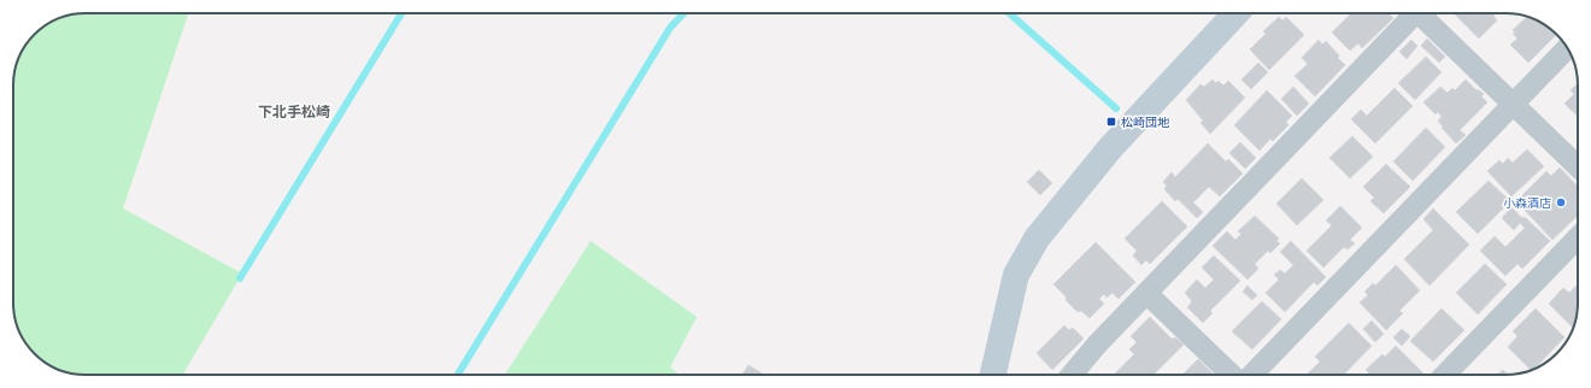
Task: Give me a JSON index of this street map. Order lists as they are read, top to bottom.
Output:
{
  "districts": ["下北手松崎"],
  "places": {
    "transit": ["松崎団地"],
    "other": ["小森酒店"]
  }
}
